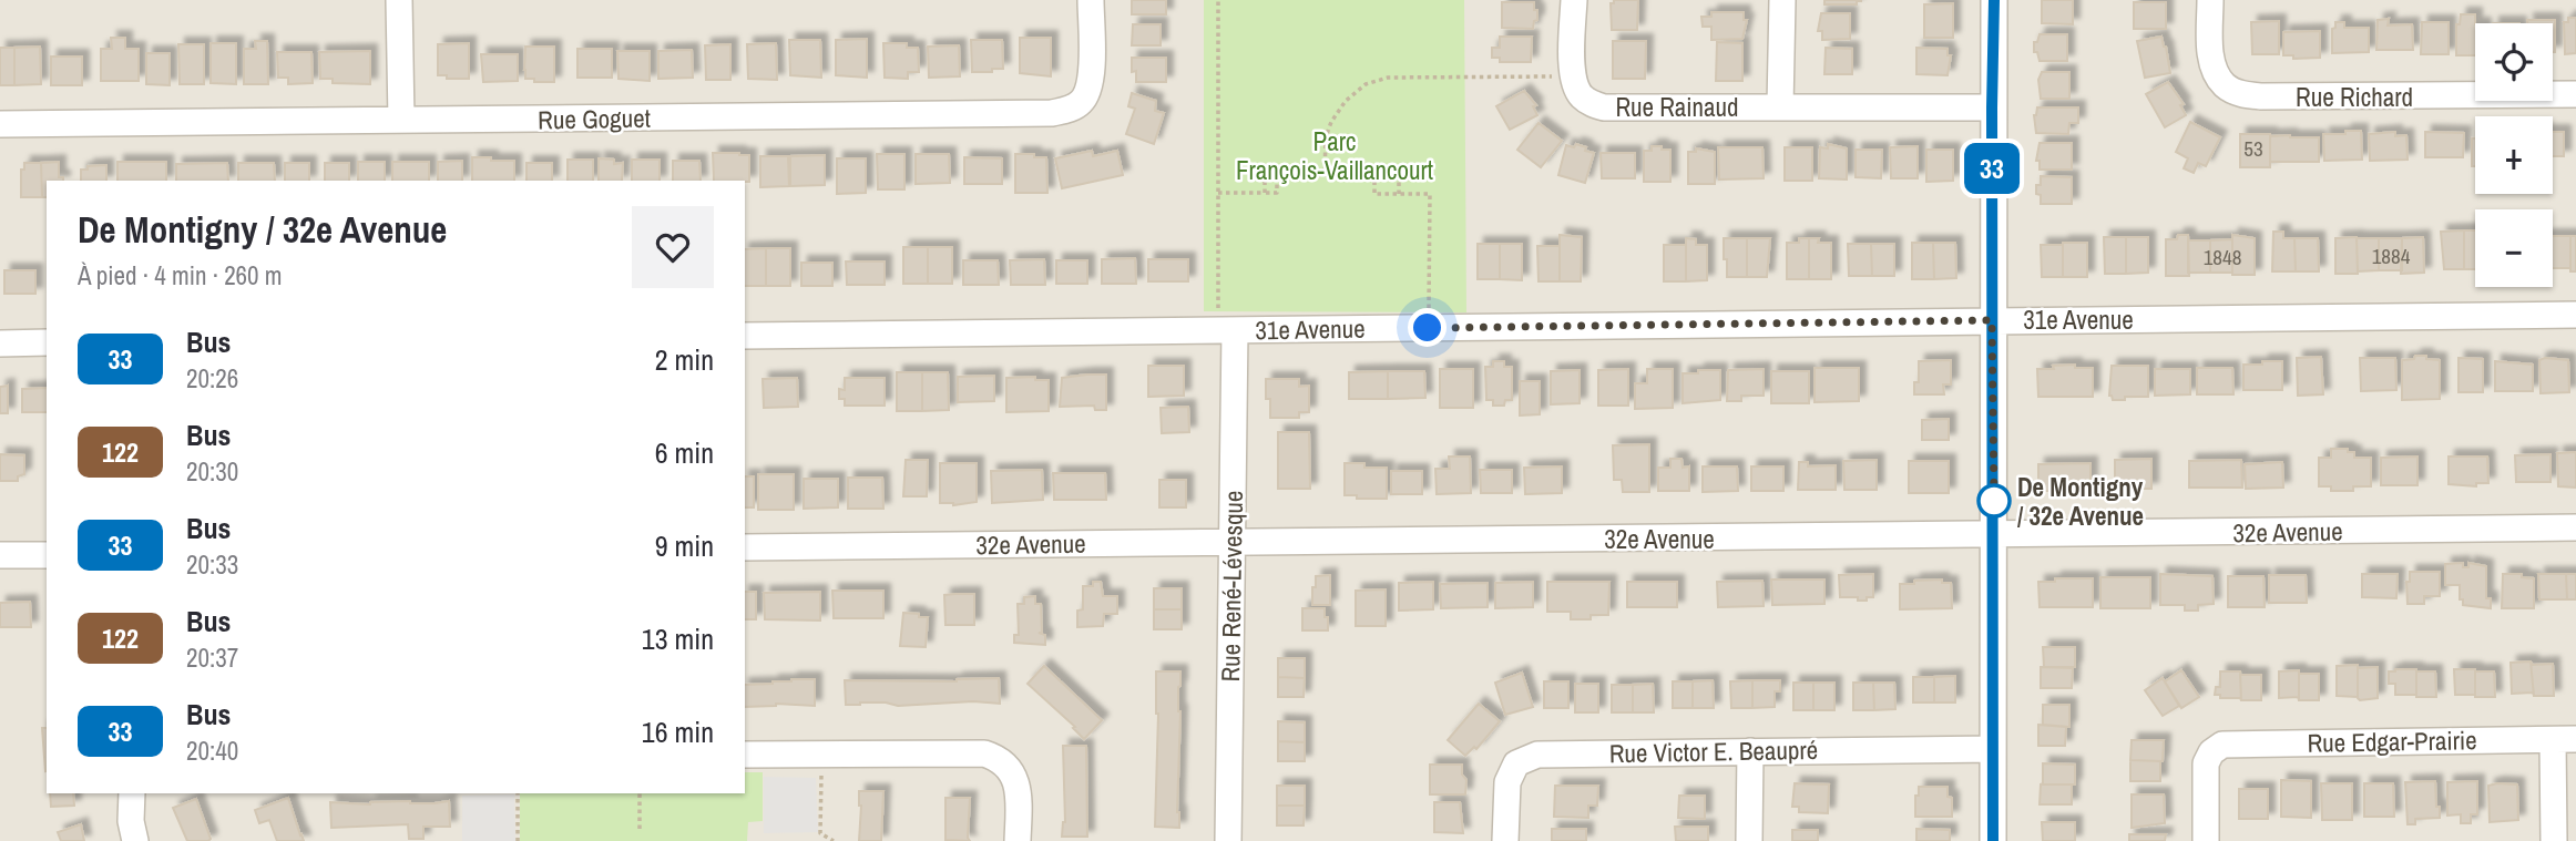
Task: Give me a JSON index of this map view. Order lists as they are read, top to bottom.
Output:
{
  "streets": {
    "street": [
      "Rue Richard",
      "Rue Rainaud",
      "Rue Goguet",
      "31e Avenue",
      "32e Avenue",
      "Rue René-Lévesque",
      "Rue Edgar-Prairie",
      "Rue Victor E. Beaupré"
    ]
  },
  "crossings": [
    ["31e Avenue", "Rue René-Lévesque"],
    ["32e Avenue", "Rue René-Lévesque"]
  ],
  "parks": ["Parc François-Vaillancourt"],
  "places": ["De Montigny / 32e Avenue"],
  "lines": ["bus line 33"],
  "house_numbers": ["53", "1884", "1848"],
  "page": {
    "on_map": "33",
    "map_buttons": ["+", "−"],
    "heading": ["De Montigny / 32e Avenue", "À pied · 4 min · 260 m"],
    "list": [
      {
        "mark": "33",
        "name": "Bus",
        "note": "20:26",
        "value": "2 min"
      },
      {
        "mark": "122",
        "name": "Bus",
        "note": "20:30",
        "value": "6 min"
      },
      {
        "mark": "33",
        "name": "Bus",
        "note": "20:33",
        "value": "9 min"
      },
      {
        "mark": "122",
        "name": "Bus",
        "note": "20:37",
        "value": "13 min"
      },
      {
        "mark": "33",
        "name": "Bus",
        "note": "20:40",
        "value": "16 min"
      }
    ]
  }
}
